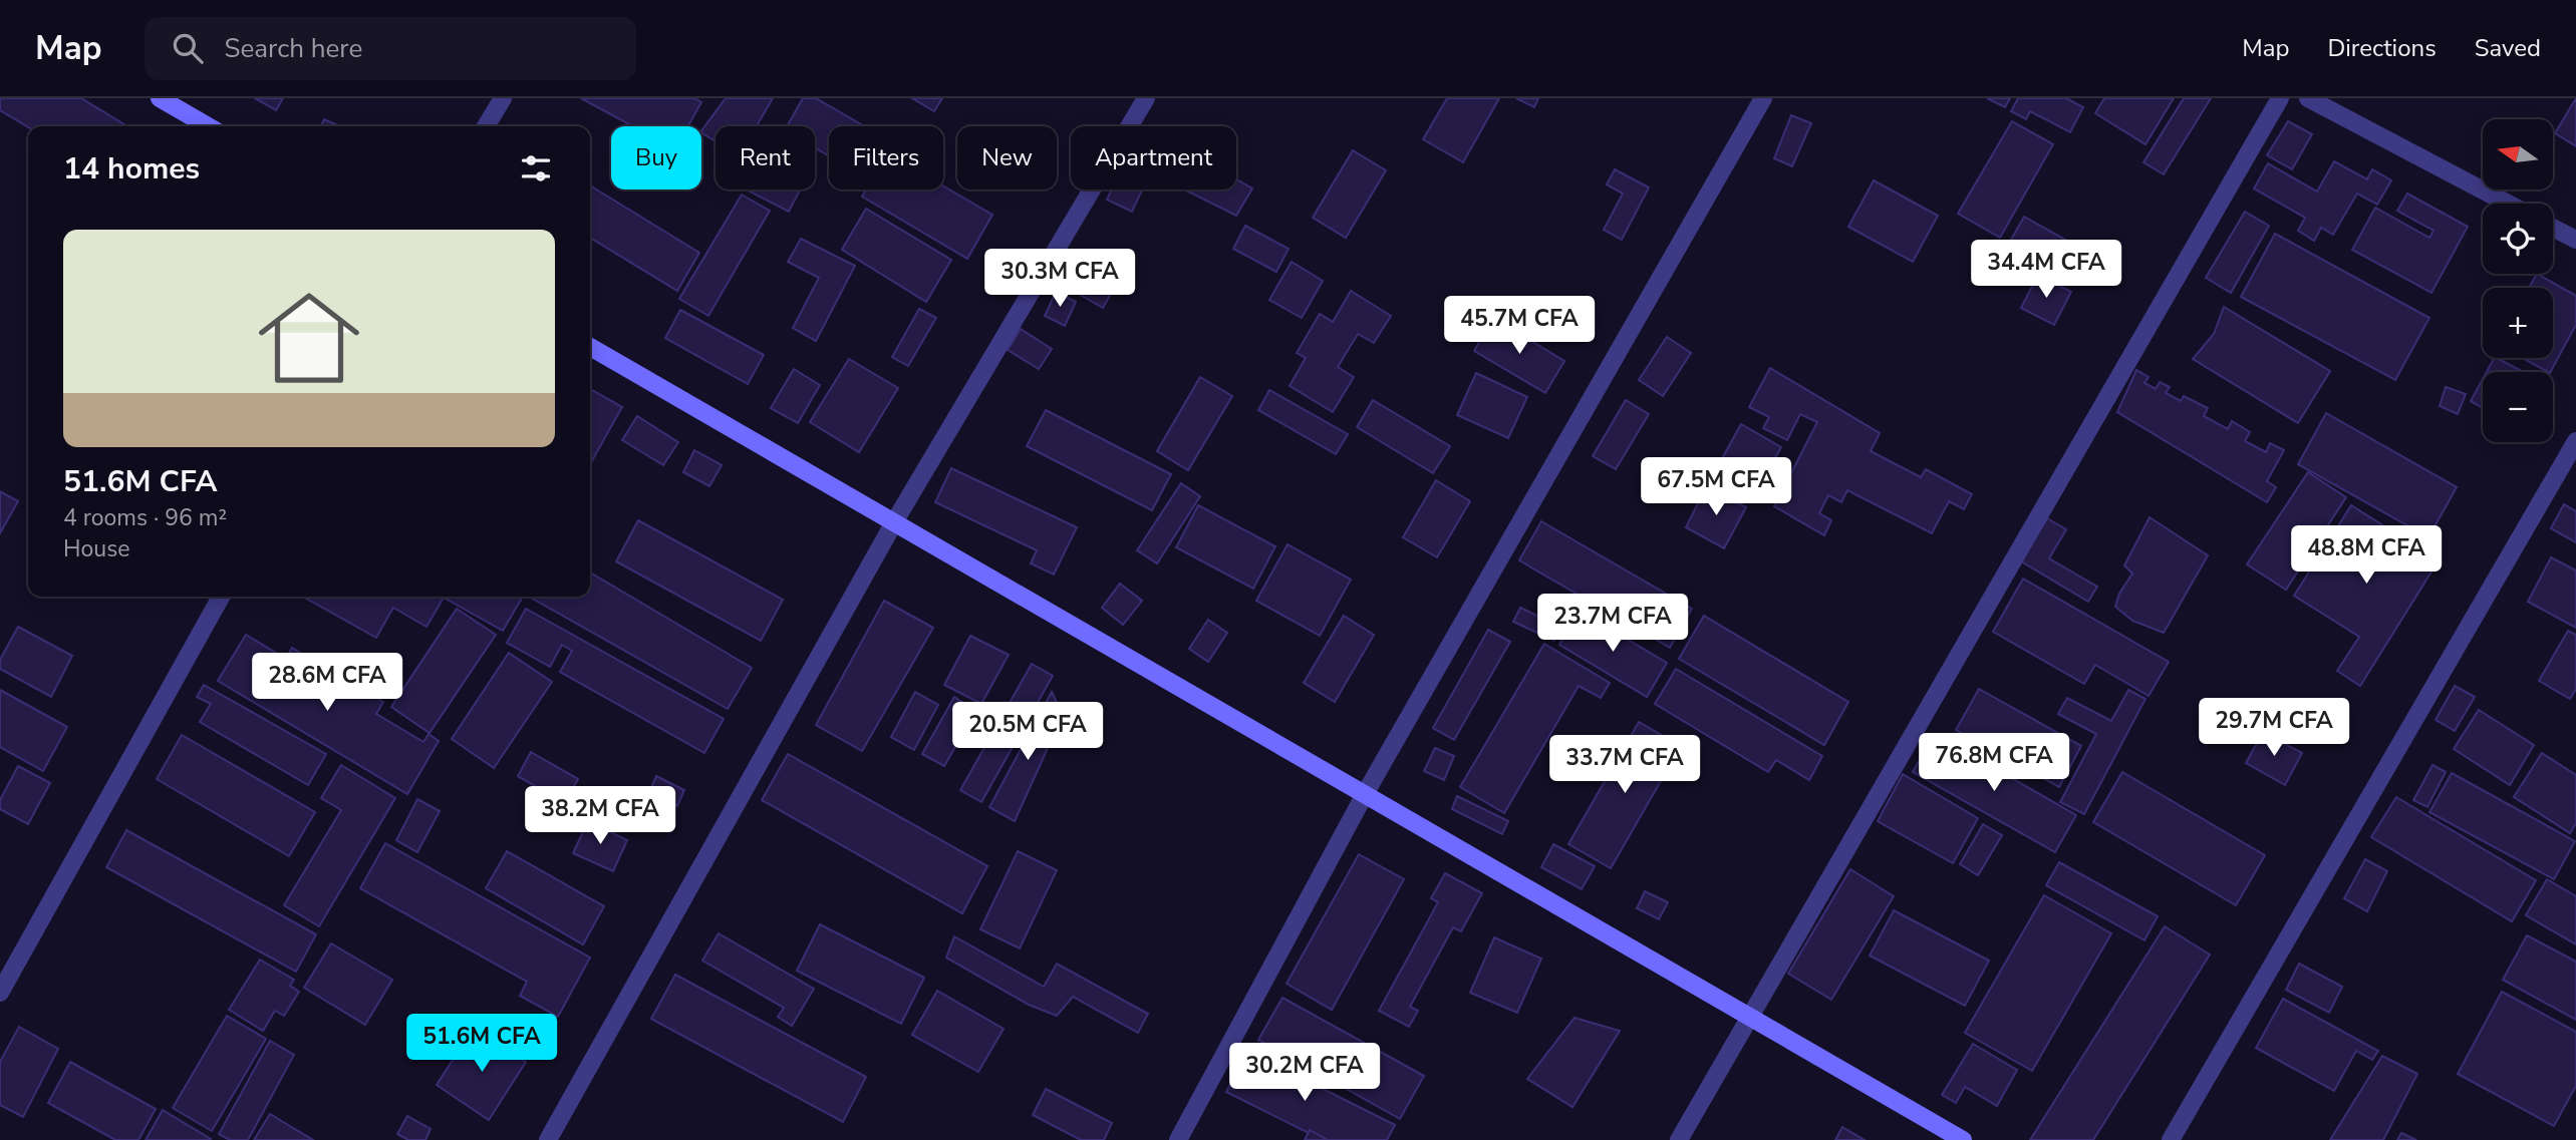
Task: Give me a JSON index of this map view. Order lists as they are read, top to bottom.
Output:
{
  "north": "left",
  "page": {
    "header": "Map",
    "search": "Search here",
    "nav": ["Map", "Directions", "Saved"],
    "map_buttons": ["+", "−"],
    "chip": [
      "Buy",
      "Rent",
      "Filters",
      "New",
      "Apartment"
    ],
    "heading": "14 homes",
    "list": [
      {
        "name": "51.6M CFA",
        "note": "4 rooms · 96 m² · House"
      }
    ],
    "price": [
      "34.4M CFA",
      "30.3M CFA",
      "45.7M CFA",
      "67.5M CFA",
      "48.8M CFA",
      "23.7M CFA",
      "28.6M CFA",
      "29.7M CFA",
      "20.5M CFA",
      "76.8M CFA",
      "33.7M CFA",
      "38.2M CFA",
      "51.6M CFA",
      "30.2M CFA"
    ]
  }
}
